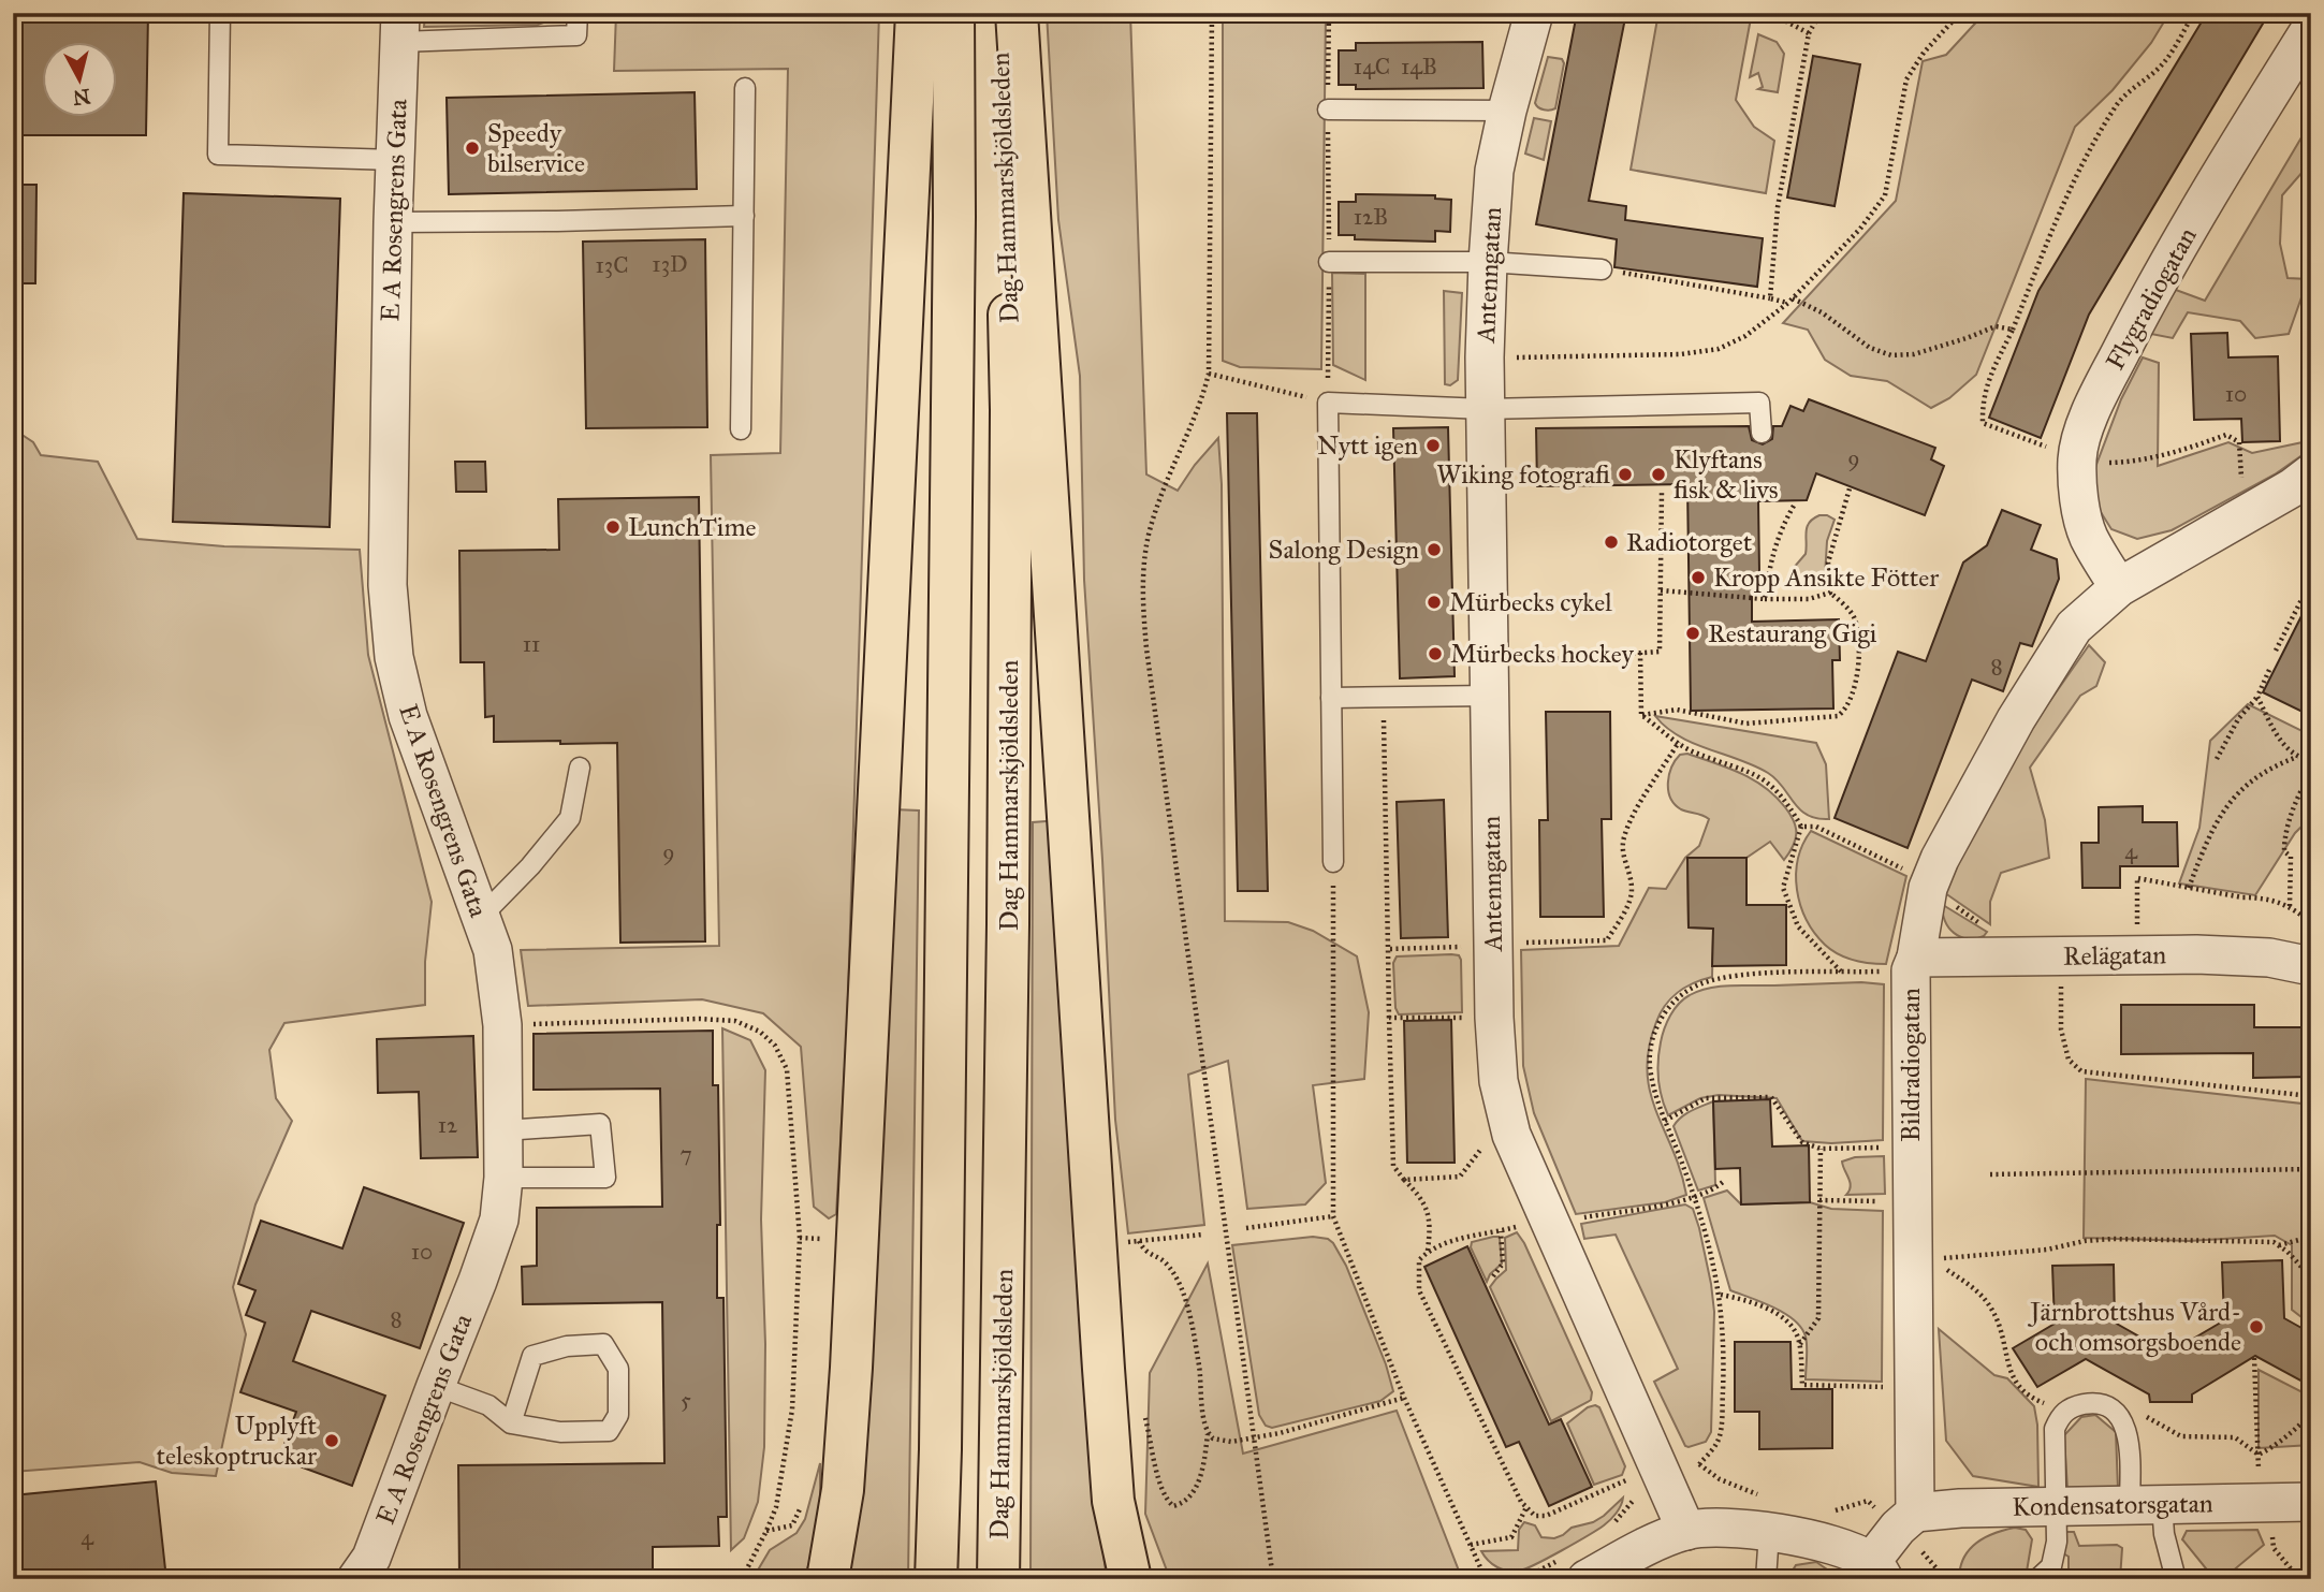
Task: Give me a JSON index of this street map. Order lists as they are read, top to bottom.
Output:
{
  "streets": {
    "main road": ["Dag Hammarskjöldsleden"],
    "street": [
      "E A Rosengrens Gata",
      "Antenngatan",
      "Flygradiogatan",
      "Relägatan",
      "Bildradiogatan",
      "Kondensatorsgatan"
    ]
  },
  "crossings": [
    ["Flygradiogatan", "Bildradiogatan"],
    ["Relägatan", "Bildradiogatan"],
    ["Bildradiogatan", "Kondensatorsgatan"]
  ],
  "places": [
    "Speedy bilservice",
    "Nytt igen",
    "Wiking fotografi",
    "Klyftans fisk & livs",
    "LunchTime",
    "Radiotorget",
    "Salong Design",
    "Kropp Ansikte Fötter",
    "Mürbecks cykel",
    "Restaurang Gigi",
    "Mürbecks hockey",
    "Järnbrottshus Vård- och omsorgsboende",
    "Upplyft teleskoptruckar"
  ],
  "house_numbers": [
    "14C",
    "14B",
    "12B",
    "13D",
    "13C",
    "10",
    "9",
    "11",
    "8",
    "4",
    "9",
    "12",
    "7",
    "10",
    "8",
    "5",
    "4"
  ],
  "north": "bottom"
}
